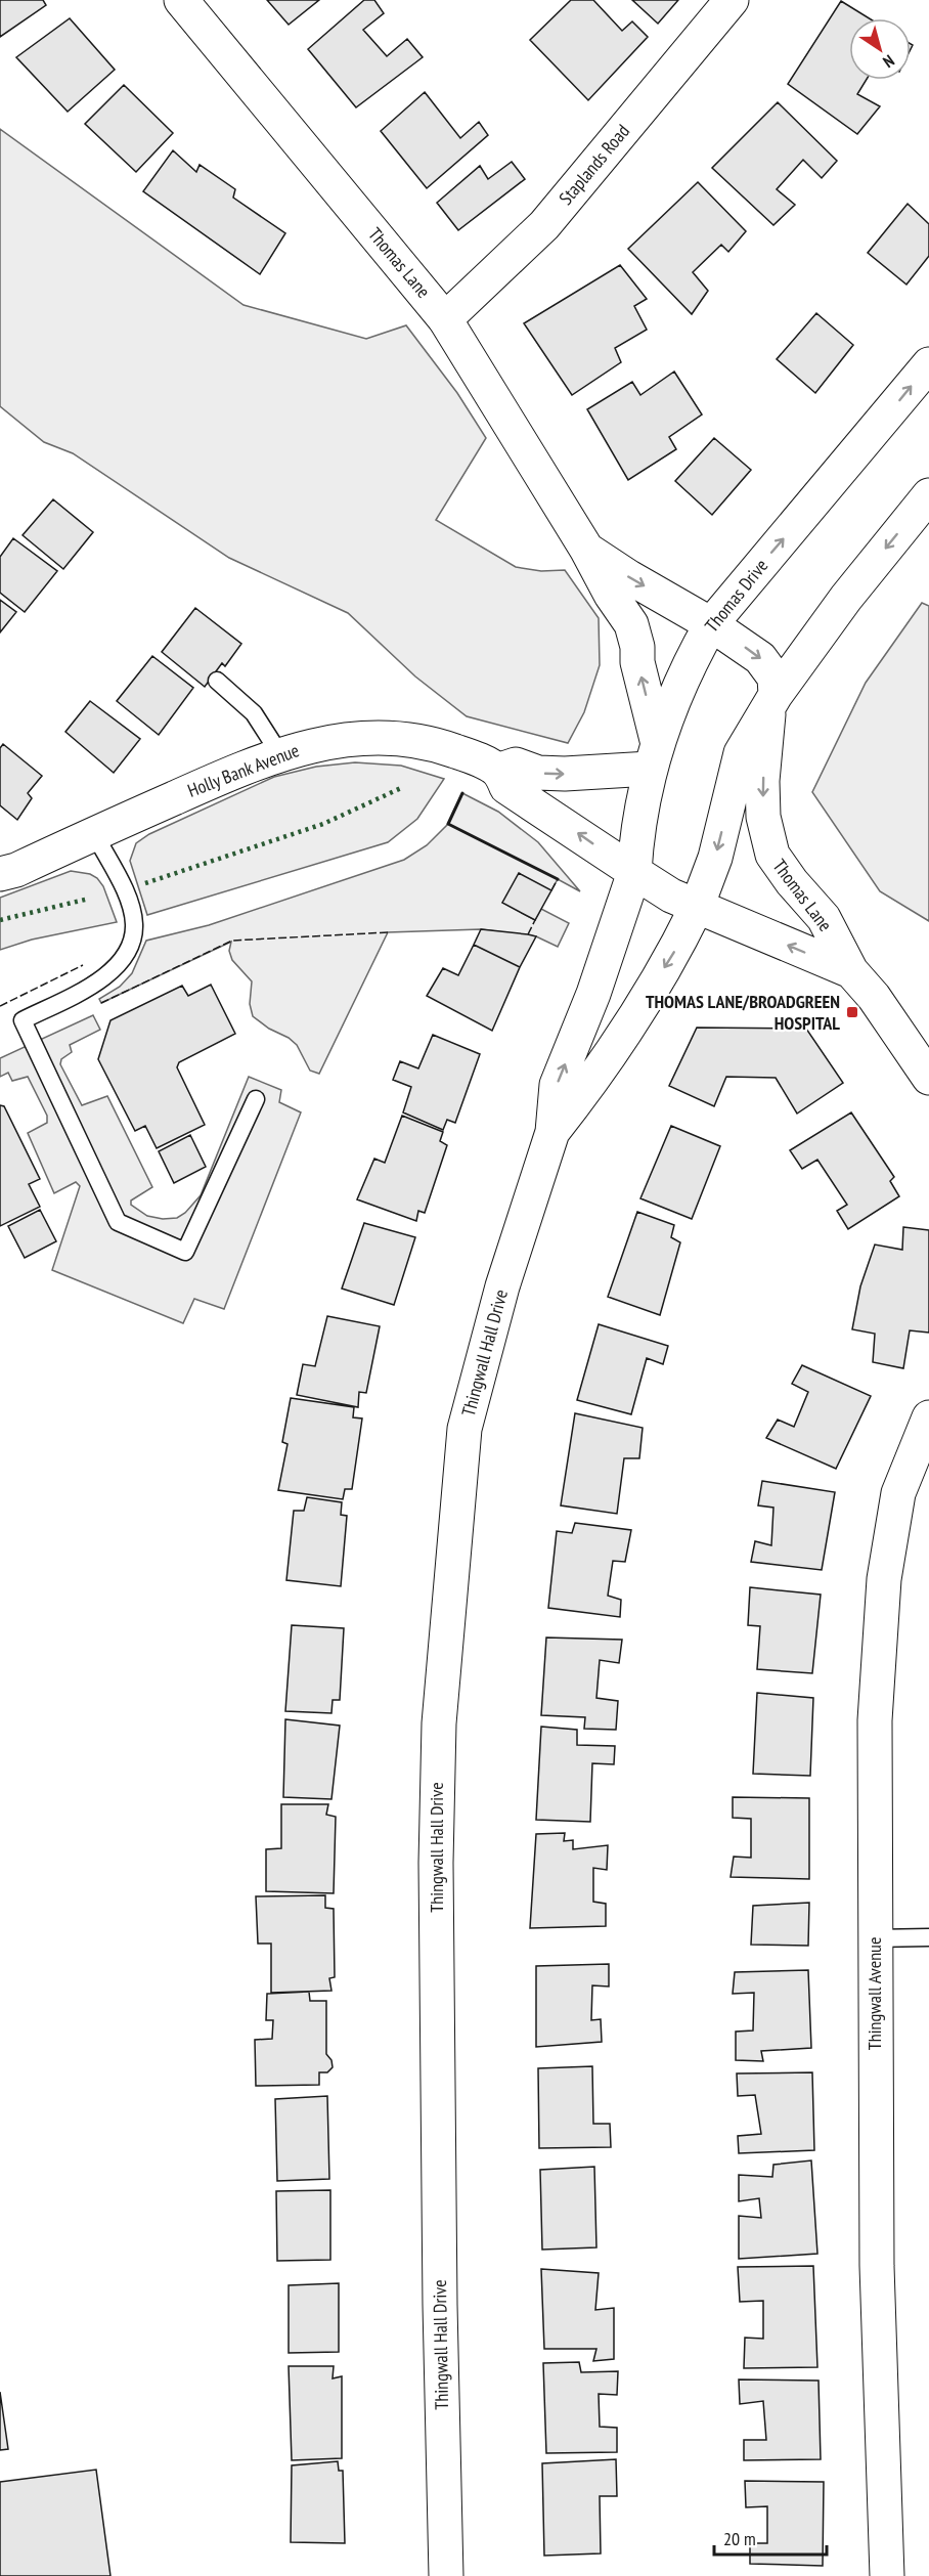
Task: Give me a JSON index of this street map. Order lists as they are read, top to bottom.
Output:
{
  "streets": {
    "street": [
      "Staplands Road",
      "Thomas Lane",
      "Thomas Drive",
      "Holly Bank Avenue",
      "Thingwall Hall Drive",
      "Thingwall Avenue"
    ]
  },
  "crossings": [
    ["Staplands Road", "Thomas Lane"],
    ["Thomas Lane", "Thomas Drive"],
    ["Thomas Lane", "Holly Bank Avenue"],
    ["Thomas Lane", "Thingwall Hall Drive"],
    ["Thomas Drive", "Holly Bank Avenue"],
    ["Thomas Drive", "Thingwall Hall Drive"],
    ["Holly Bank Avenue", "Thingwall Hall Drive"]
  ],
  "places": {
    "transit": ["THOMAS LANE/BROADGREEN HOSPITAL"]
  },
  "scale_bar": "20 m",
  "north": "bottom right"
}
